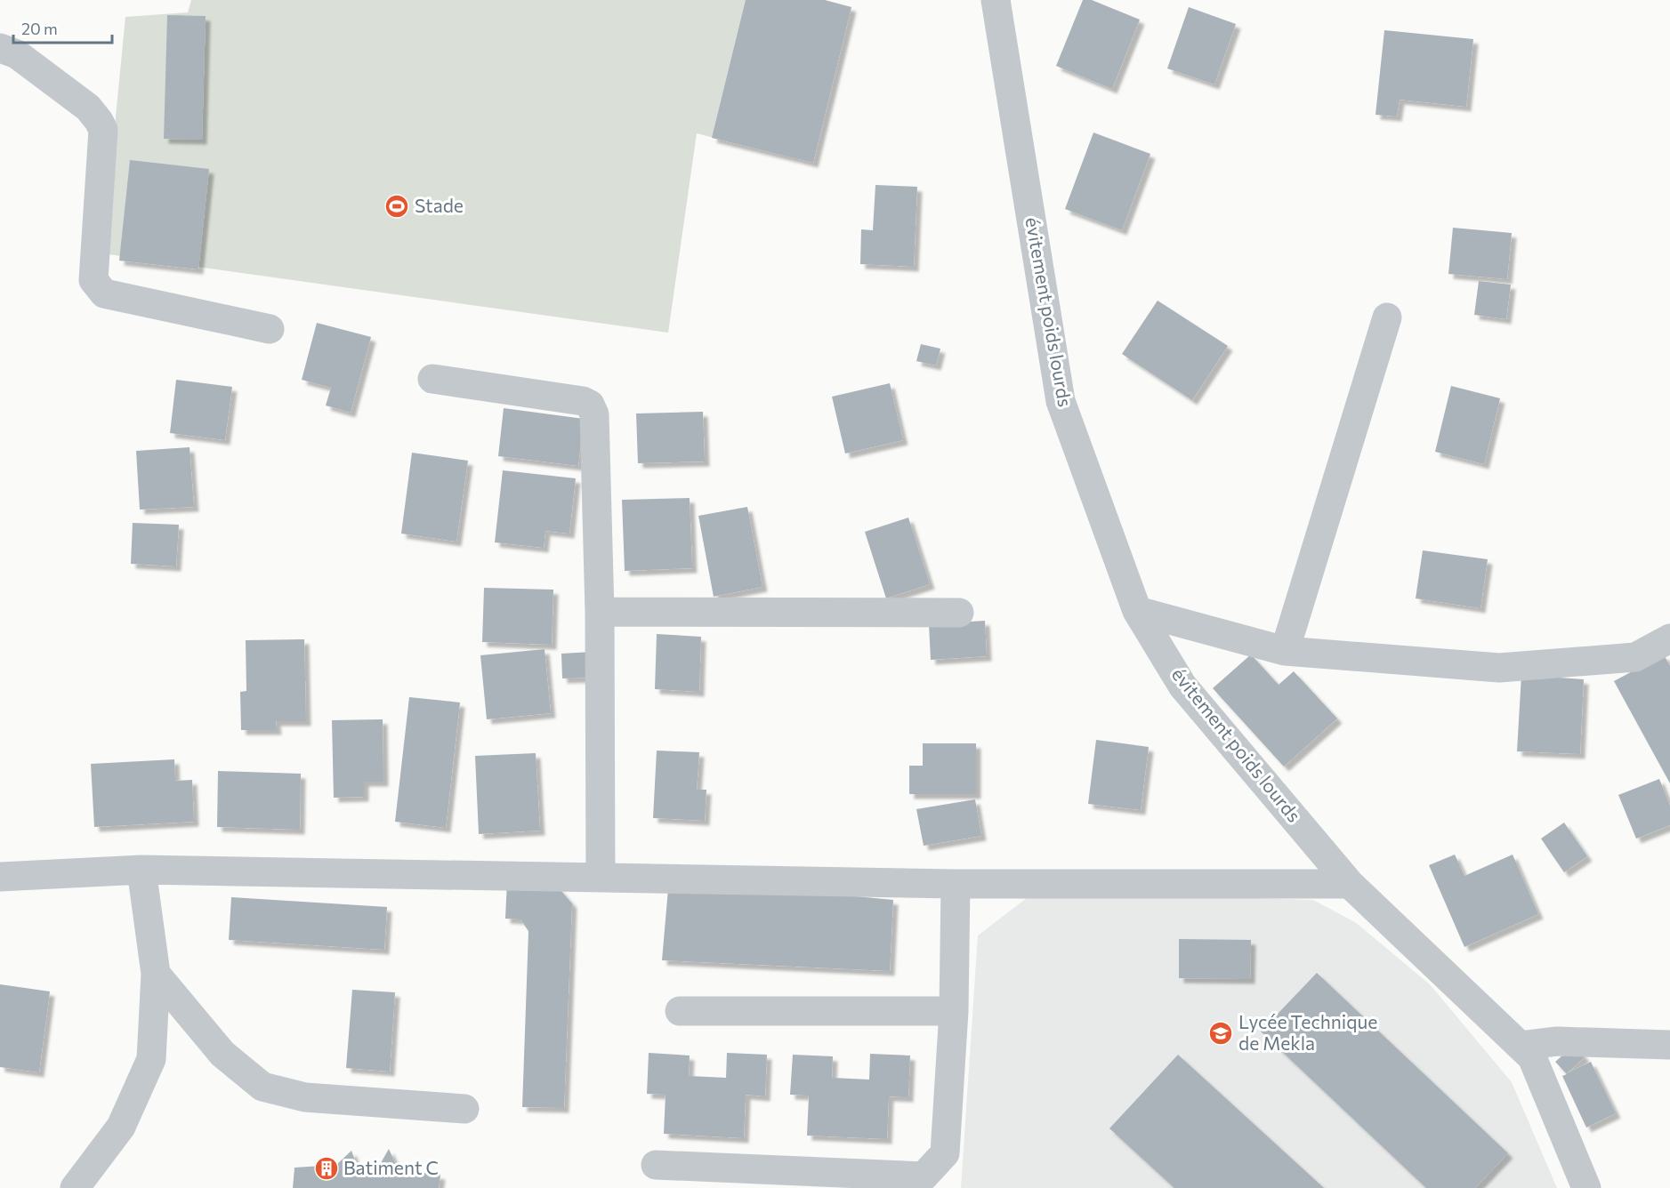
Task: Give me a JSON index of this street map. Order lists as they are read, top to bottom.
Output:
{
  "streets": {
    "street": ["évitement poids lourds"]
  },
  "places": {
    "sports": ["Stade"],
    "school or university": ["Lycée Technique de Mekla"],
    "building": ["Batiment C"]
  },
  "scale_bar": "20 m"
}
